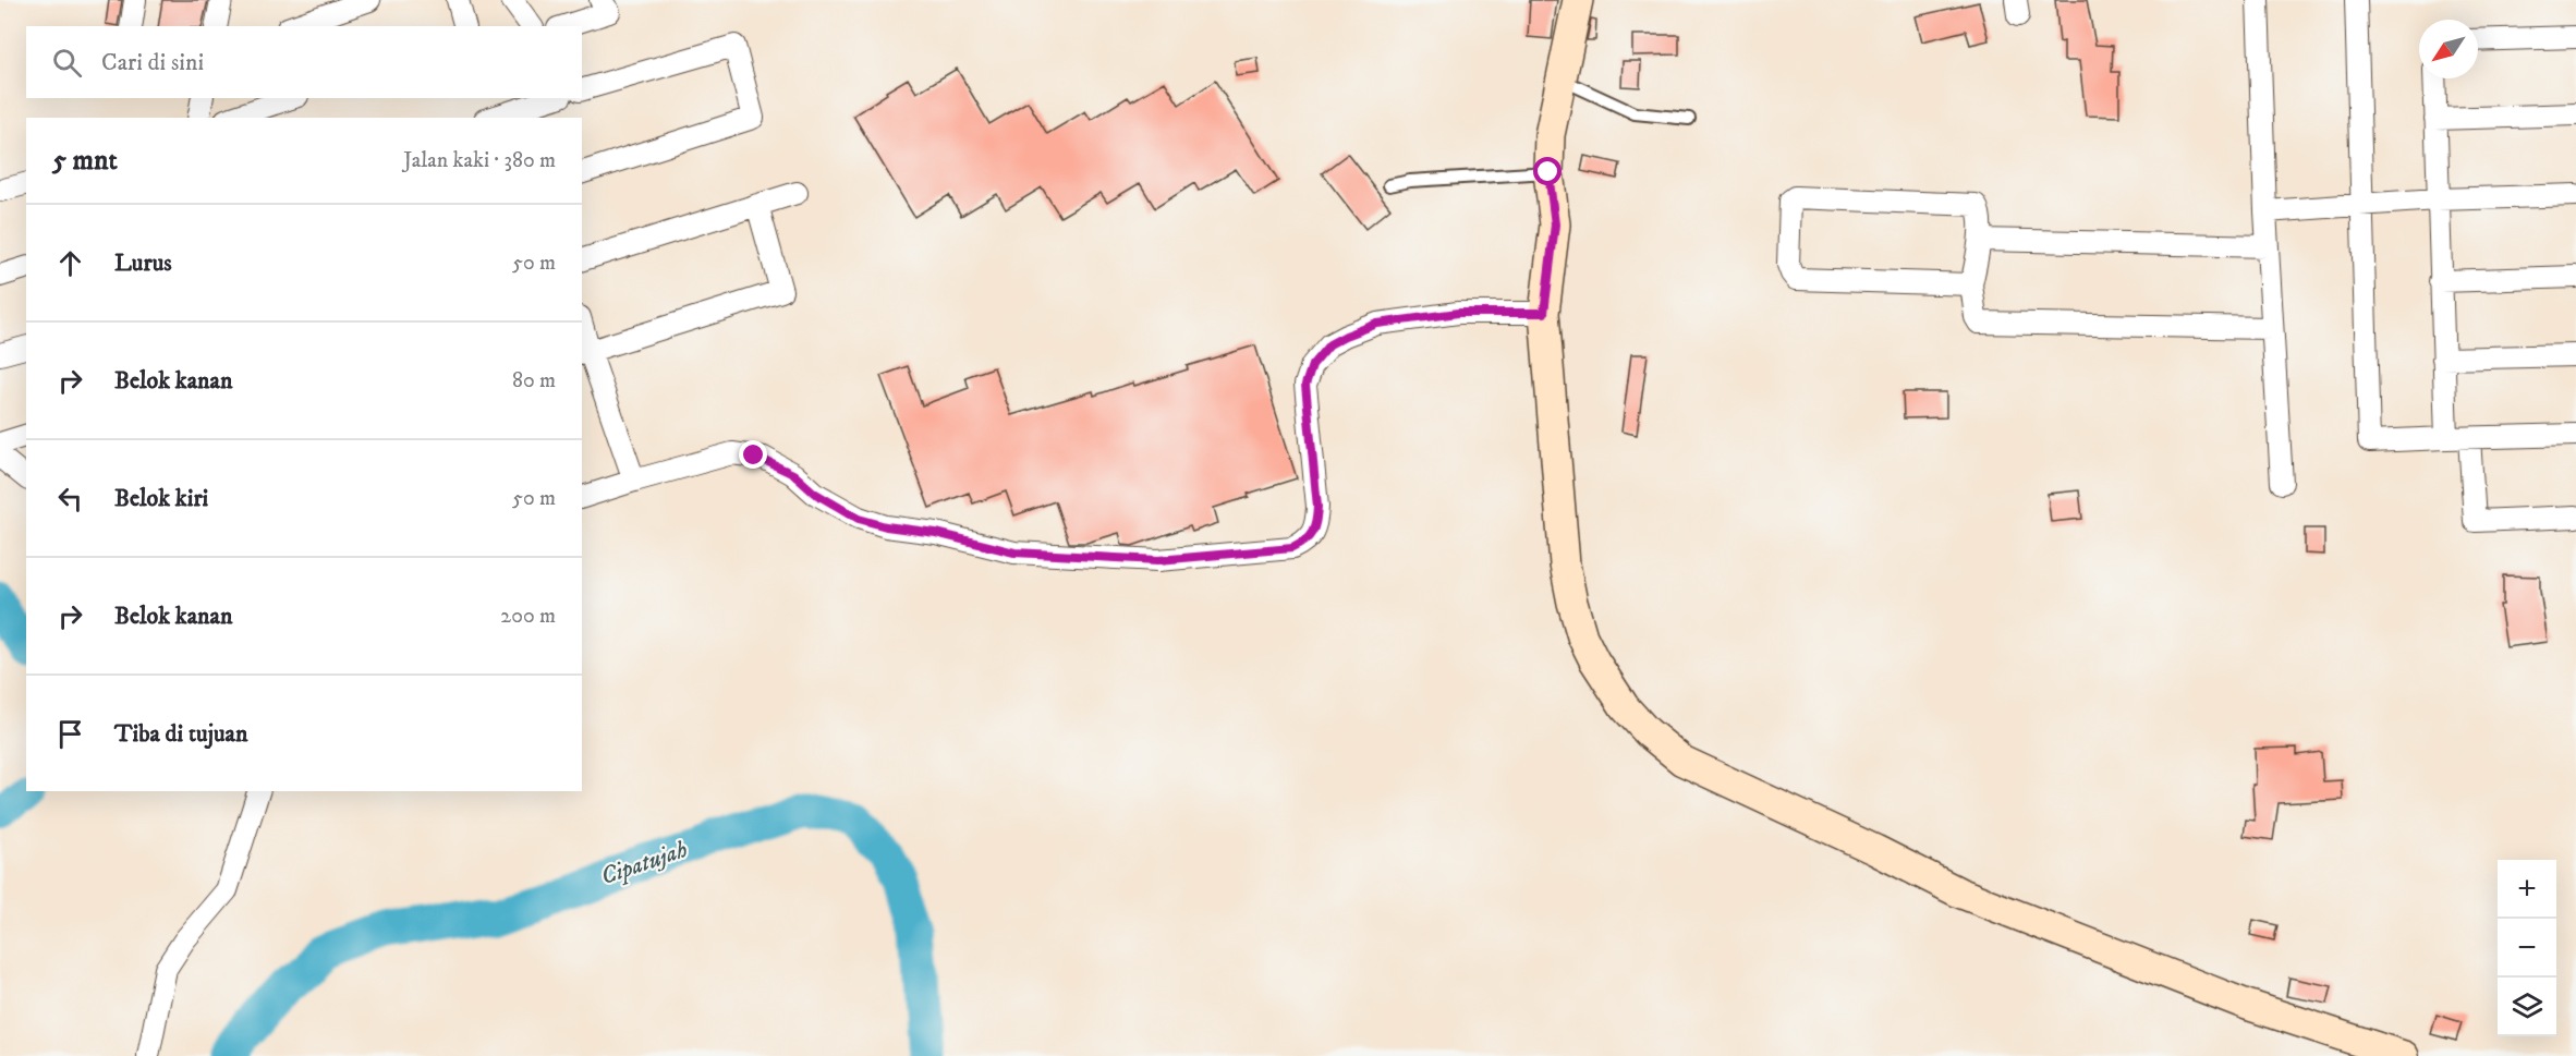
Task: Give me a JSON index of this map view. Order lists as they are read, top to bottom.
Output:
{
  "water": ["Cipatujah"],
  "north": "bottom left",
  "page": {
    "search": "Cari di sini",
    "heading": ["5 mnt", "Jalan kaki · 380 m"],
    "list": [
      ["Lurus", "50 m"],
      ["Belok kanan", "80 m"],
      ["Belok kiri", "50 m"],
      ["Belok kanan", "200 m"],
      "Tiba di tujuan"
    ],
    "map_buttons": ["+", "−"]
  }
}
